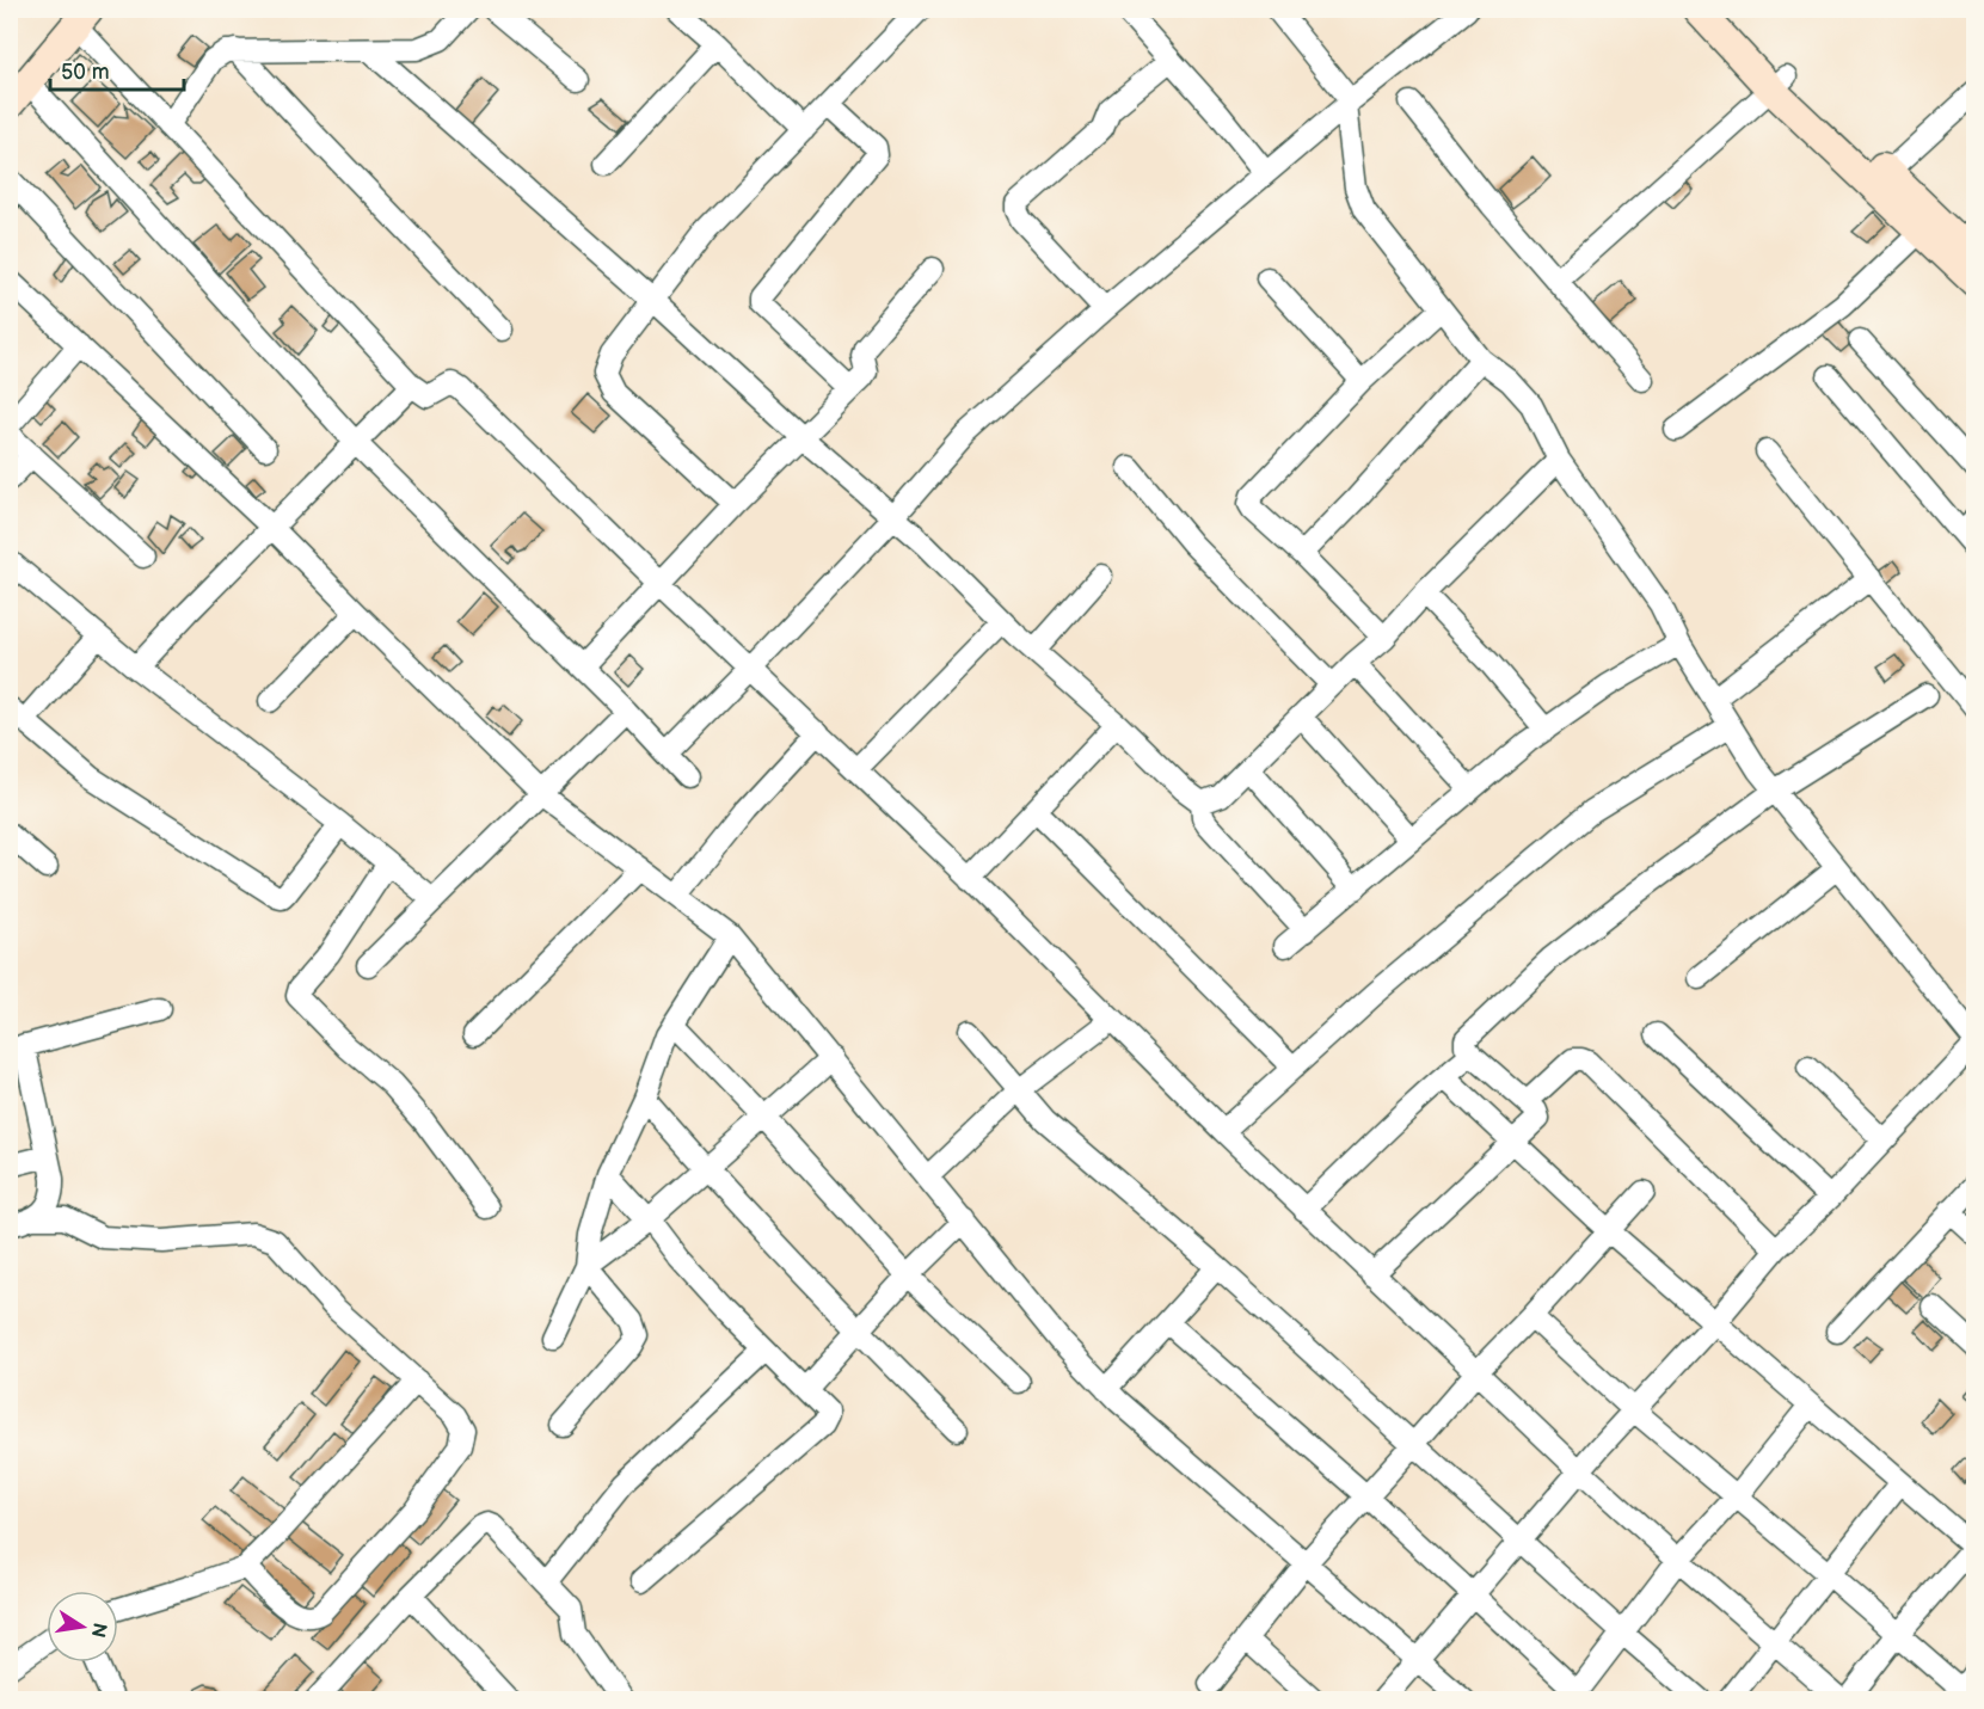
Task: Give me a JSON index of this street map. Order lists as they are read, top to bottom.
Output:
{
  "scale_bar": "50 m",
  "north": "right"
}
